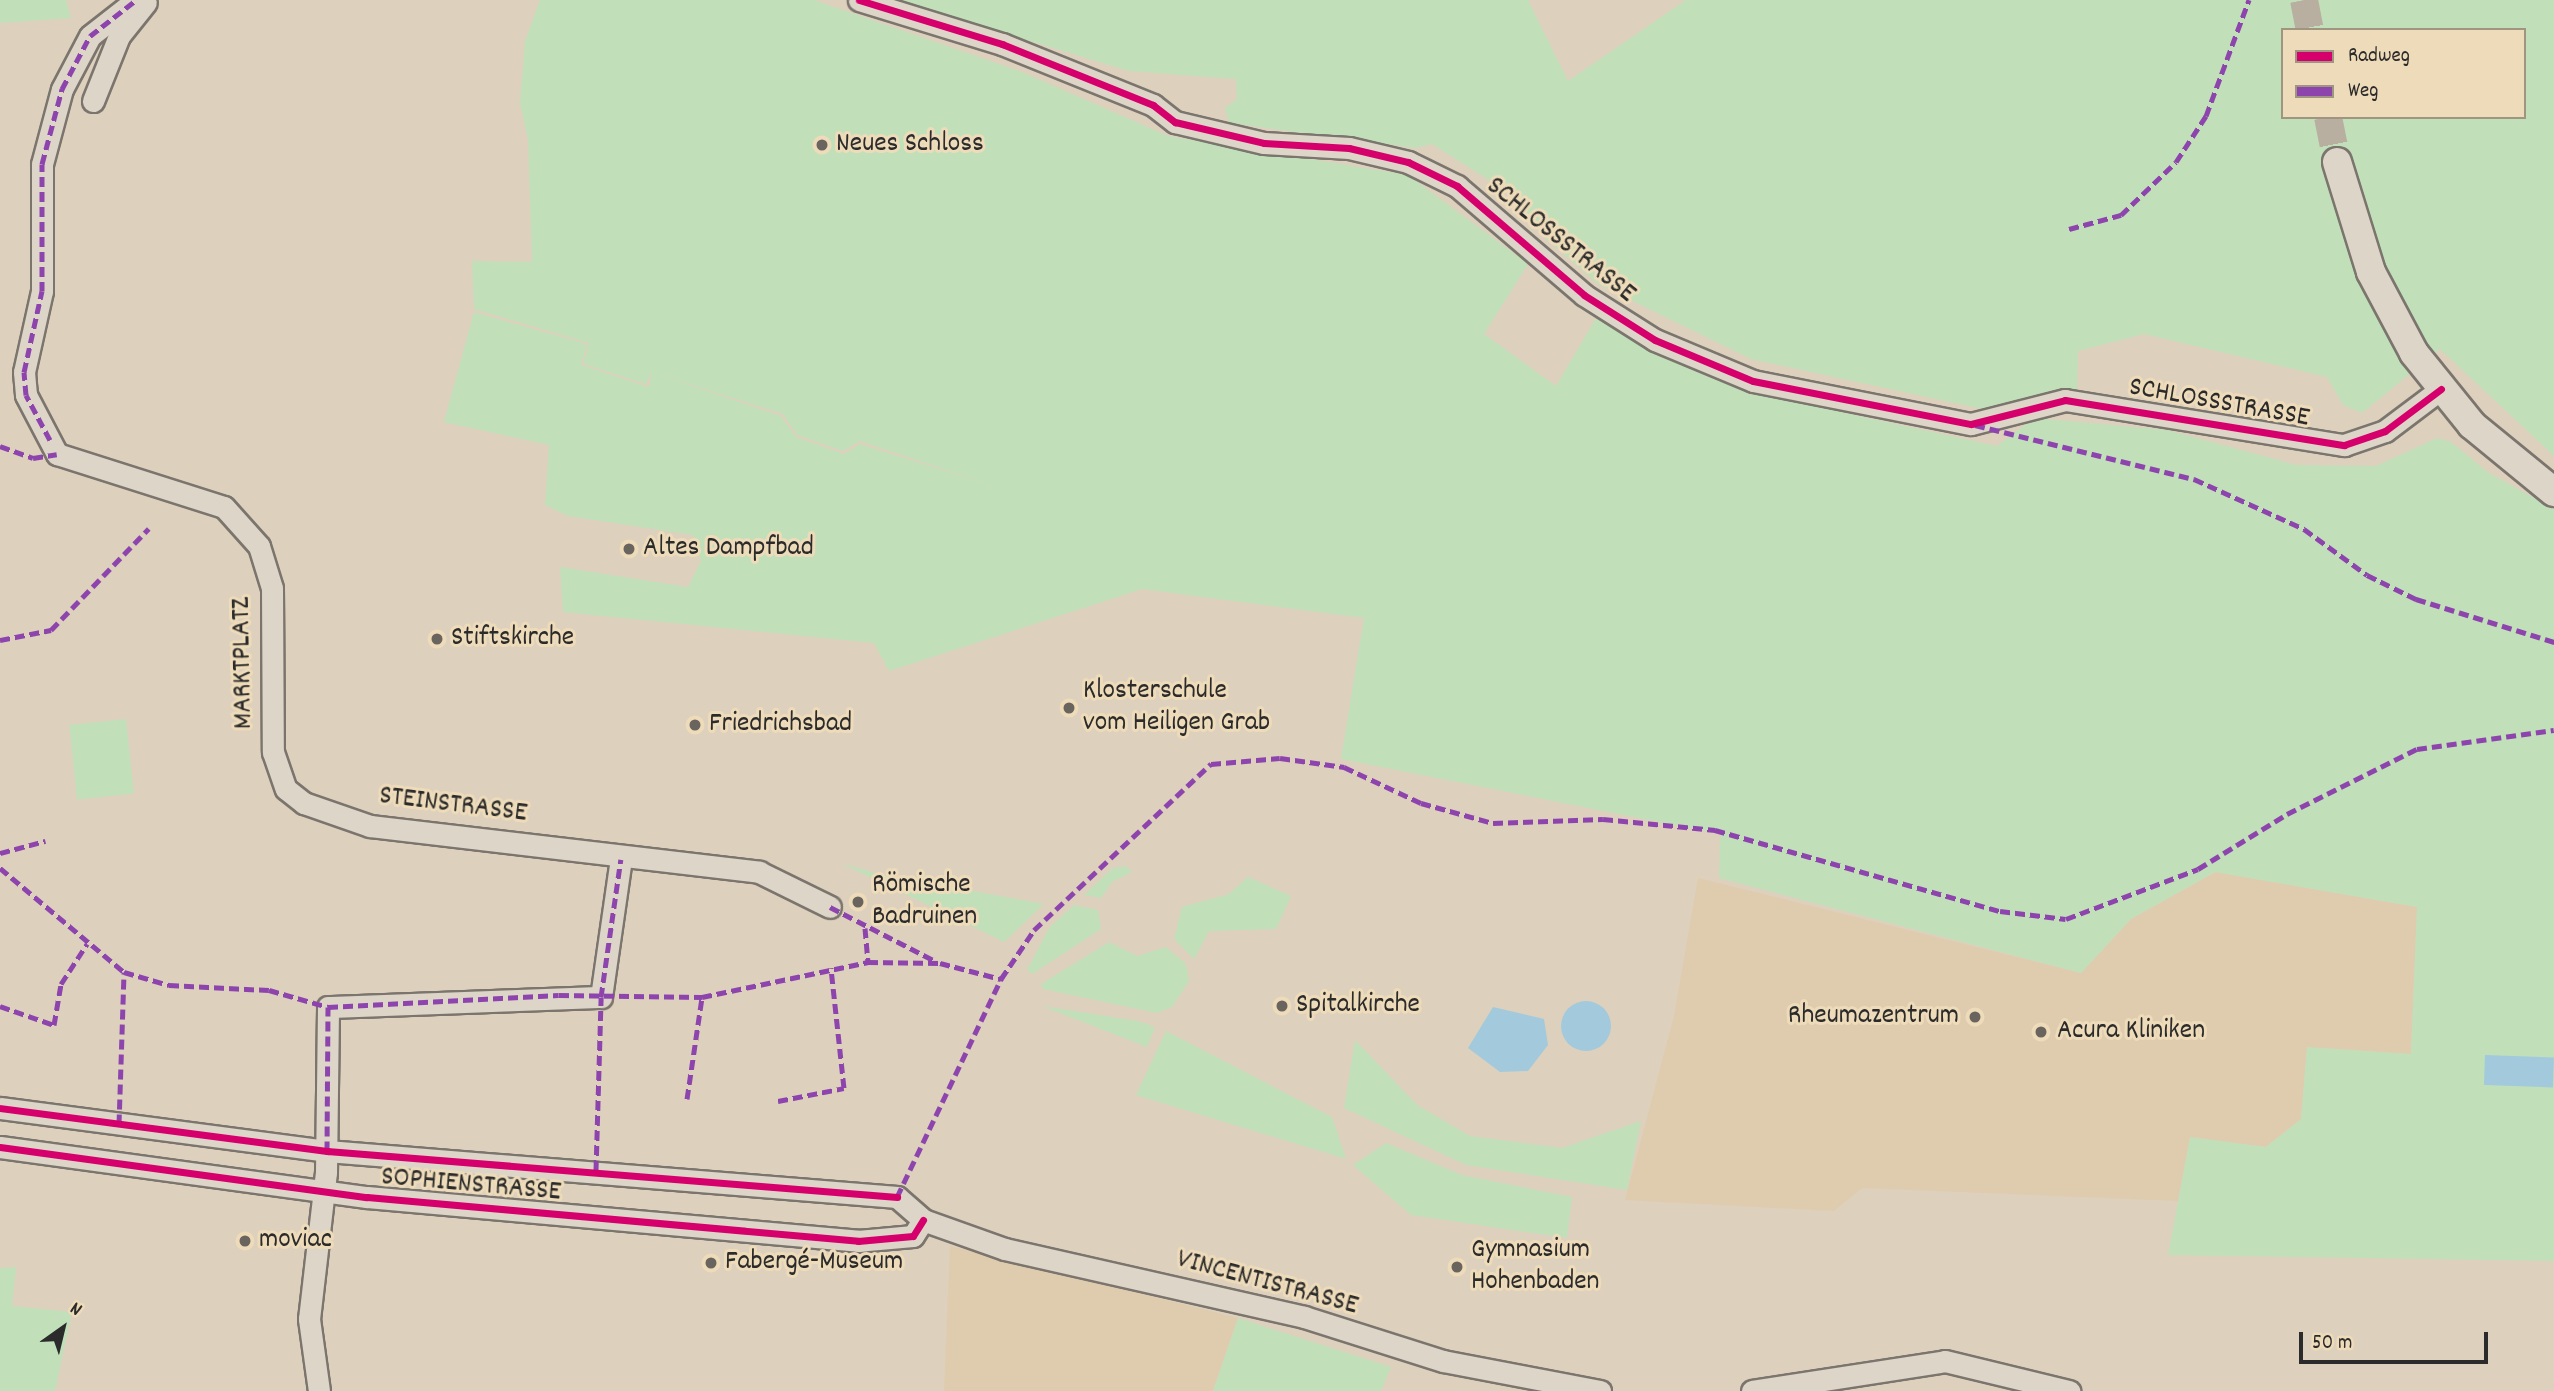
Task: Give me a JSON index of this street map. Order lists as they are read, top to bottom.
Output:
{
  "streets": {
    "street": [
      "SCHLOSSSTRASSE",
      "MARKTPLATZ",
      "STEINSTRASSE",
      "SOPHIENSTRASSE",
      "VINCENTISTRASSE"
    ]
  },
  "crossings": [
    ["MARKTPLATZ", "STEINSTRASSE"],
    ["SOPHIENSTRASSE", "VINCENTISTRASSE"]
  ],
  "places": [
    "Neues Schloss",
    "Altes Dampfbad",
    "Stiftskirche",
    "Klosterschule vom Heiligen Grab",
    "Friedrichsbad",
    "Römische Badruinen",
    "Spitalkirche",
    "Rheumazentrum",
    "Acura Kliniken",
    "moviac",
    "Fabergé-Museum",
    "Gymnasium Hohenbaden"
  ],
  "legend": ["Radweg", "Weg"],
  "scale_bar": "50 m",
  "north": "top right"
}
